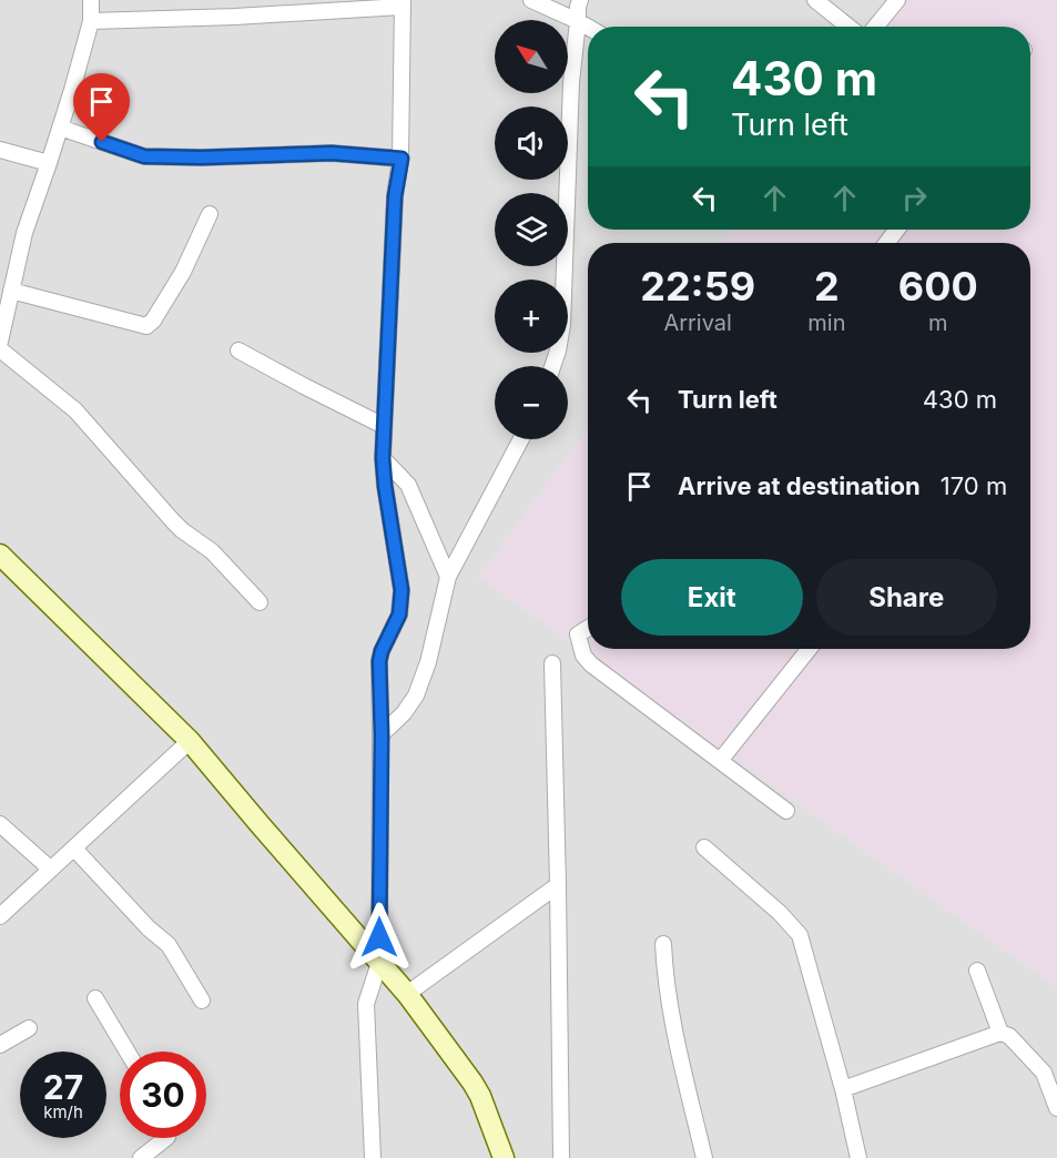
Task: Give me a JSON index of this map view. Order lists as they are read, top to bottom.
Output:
{
  "north": "top left",
  "page": {
    "map_buttons": ["+", "−"],
    "turn": ["430 m", "Turn left"],
    "eta": [
      "22:59",
      "Arrival",
      "2",
      "min",
      "600",
      "m"
    ],
    "list": [
      {
        "name": "Turn left",
        "value": "430 m"
      },
      {
        "name": "Arrive at destination",
        "value": "170 m"
      }
    ],
    "buttons": ["Exit", "Share"],
    "speed": "27 km/h",
    "limit": "30"
  }
}
